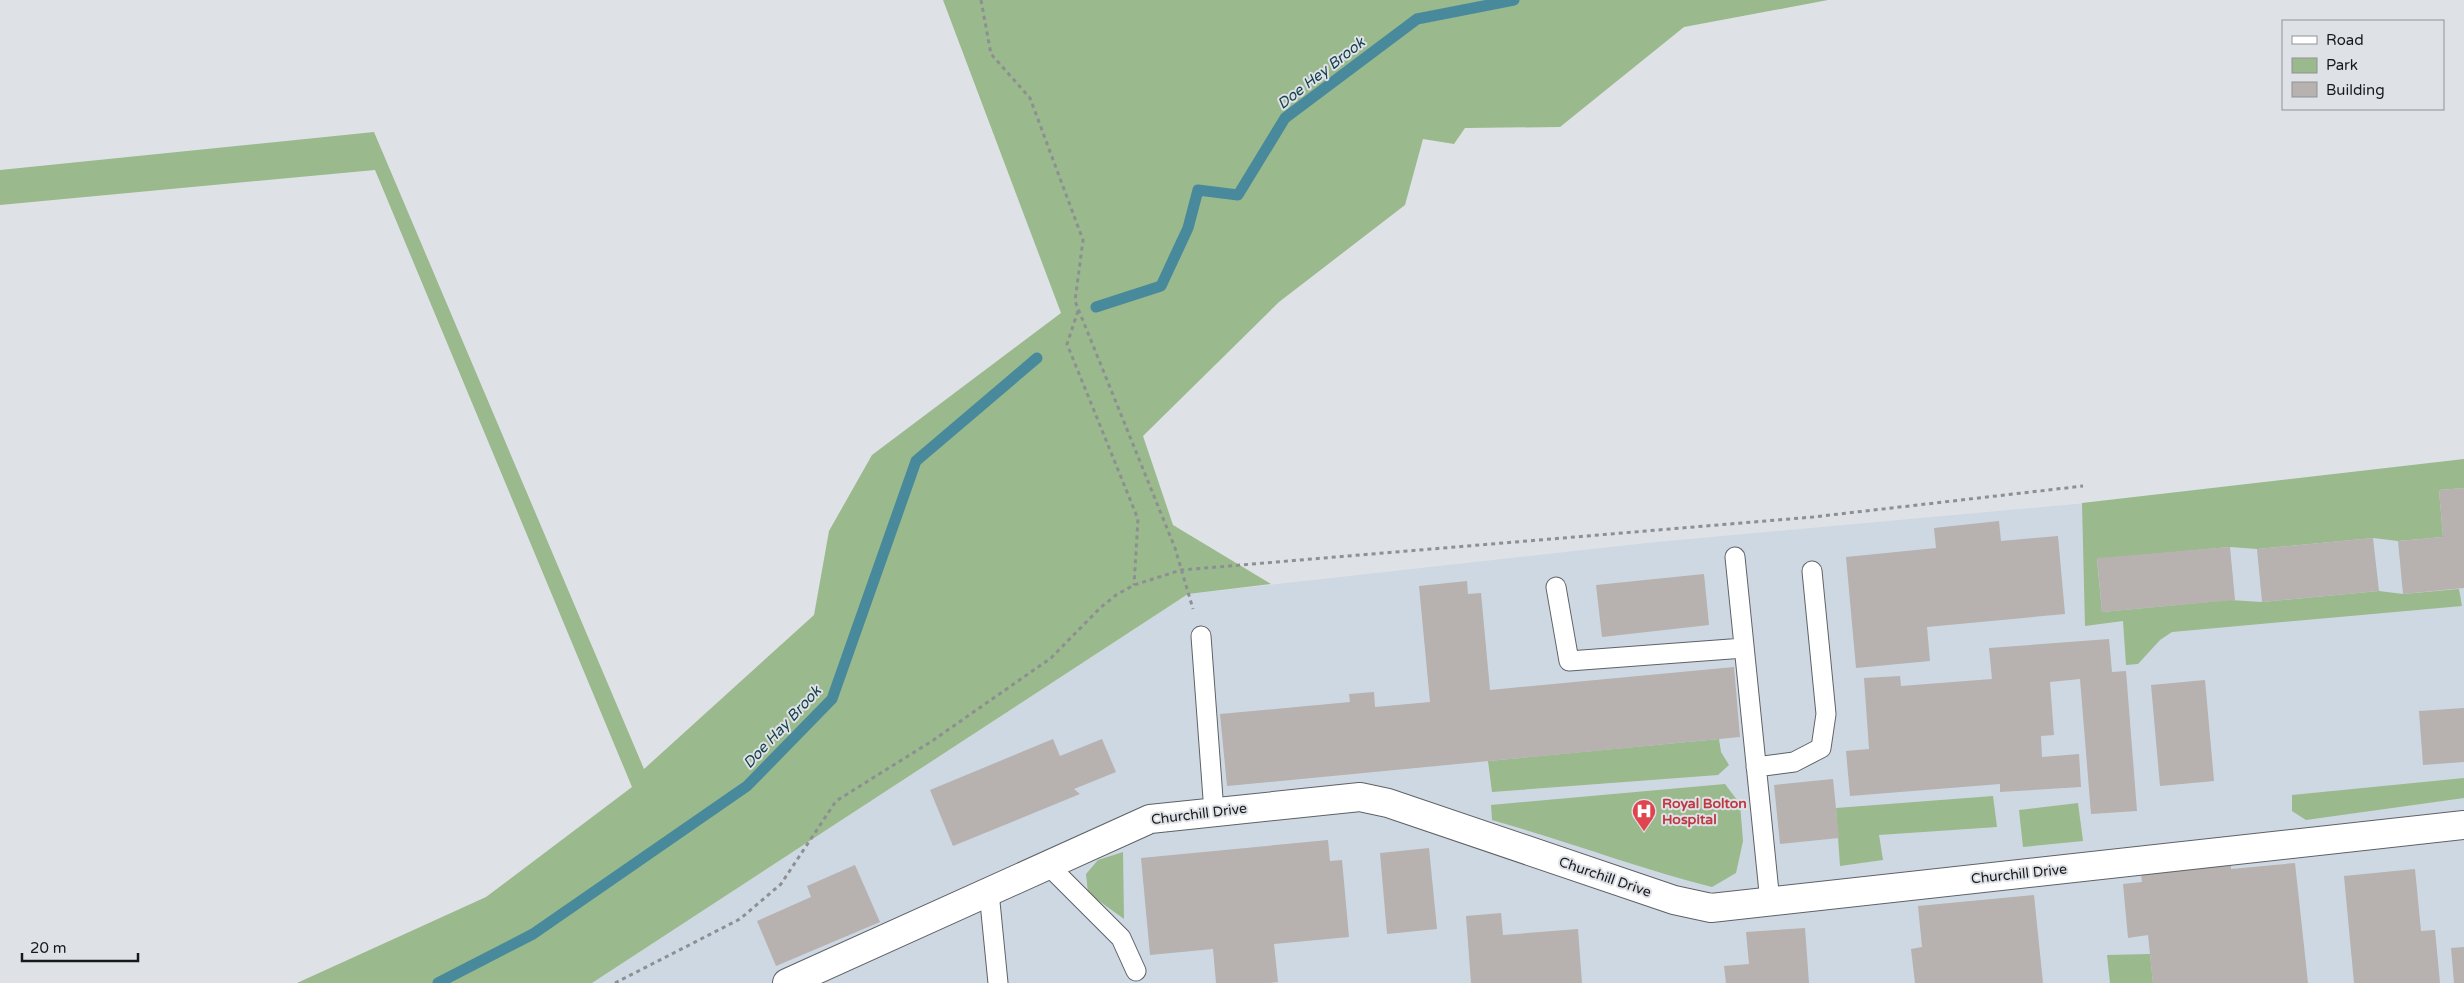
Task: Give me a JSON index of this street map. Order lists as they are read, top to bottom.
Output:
{
  "streets": {
    "street": ["Churchill Drive"]
  },
  "water": ["Doe Hey Brook", "Doe Hay Brook"],
  "places": {
    "hospital": ["Royal Bolton Hospital"]
  },
  "legend": ["Road", "Park", "Building"],
  "scale_bar": "20 m"
}
